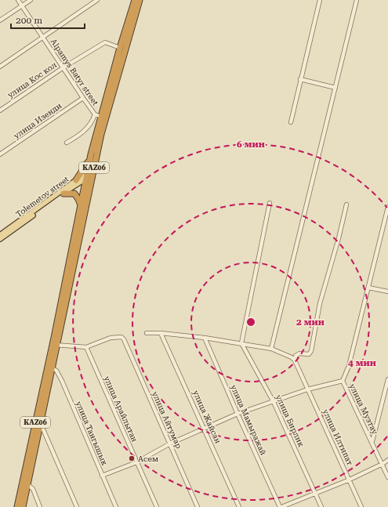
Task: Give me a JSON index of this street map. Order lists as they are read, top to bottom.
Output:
{
  "streets": {
    "highway": ["KАZ06"],
    "main road": ["Tolemetov street"],
    "street": [
      "Alpamys Batyr street",
      "улица Кос кол",
      "улица Изенди",
      "улица Арайлытан",
      "улица Музтау",
      "улица Жайсан",
      "улица Айтумар",
      "улица Мамыражай",
      "улица Бирлик",
      "улица Тангышык",
      "улица Илтипат"
    ]
  },
  "crossings": [
    ["Alpamys Batyr street", "улица Кос кол"],
    ["Alpamys Batyr street", "улица Изенди"],
    ["Alpamys Batyr street", "KАZ06"],
    ["улица Кос кол", "KАZ06"],
    ["KАZ06", "Tolemetov street"],
    ["KАZ06", "улица Тангышык"],
    ["улица Арайлытан", "улица Айтумар"]
  ],
  "places": ["Асем"],
  "scale_bar": "200 m",
  "rings": ["6 мин", "2 мин", "4 мин"]
}
